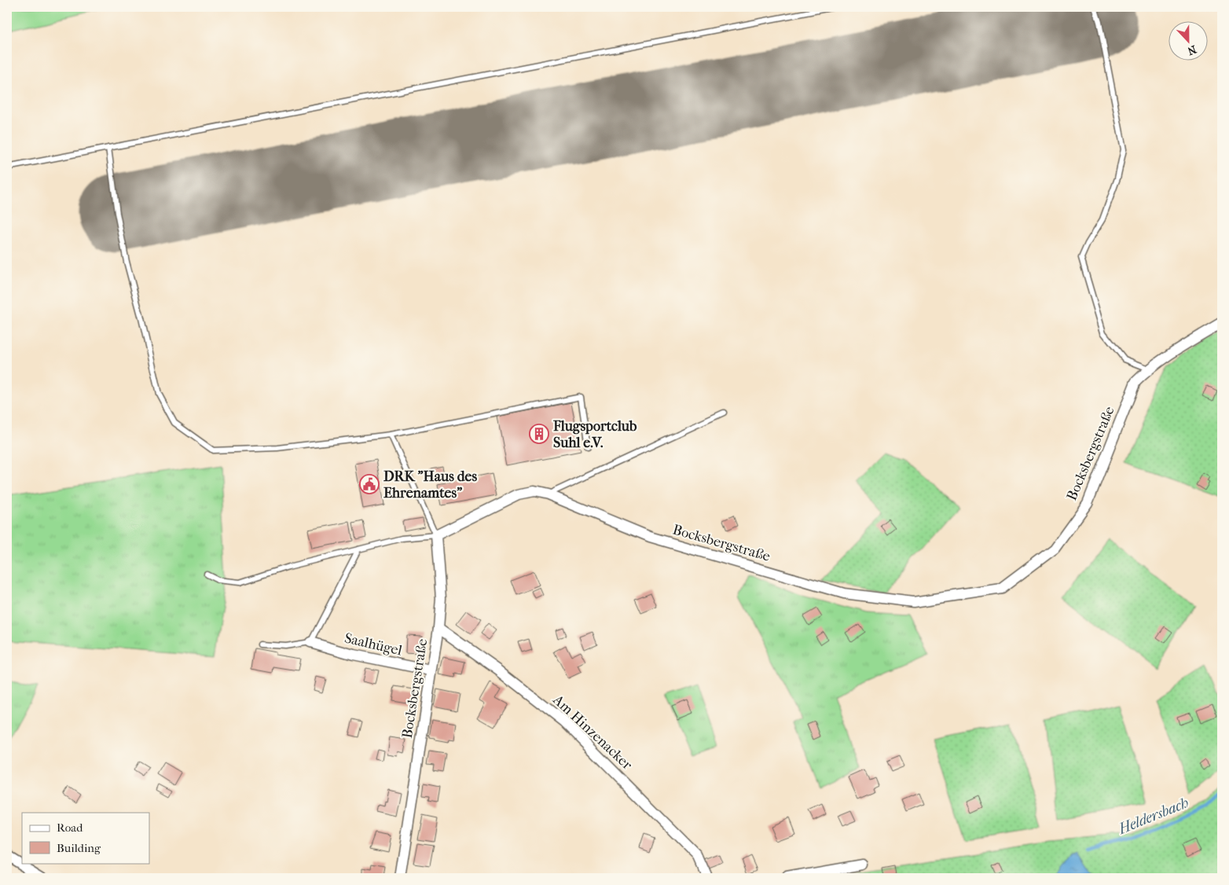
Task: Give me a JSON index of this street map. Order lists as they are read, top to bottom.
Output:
{
  "streets": {
    "street": ["Bocksbergstraße", "Saalhügel", "Am Hinzenacker"]
  },
  "crossings": [
    ["Bocksbergstraße", "Saalhügel"],
    ["Bocksbergstraße", "Am Hinzenacker"]
  ],
  "water": ["Heldersbach"],
  "places": {
    "building": ["Flugsportclub Suhl e.V."],
    "public building": ["DRK \"Haus des Ehrenamtes\""]
  },
  "legend": ["Road", "Building"],
  "north": "bottom"
}
